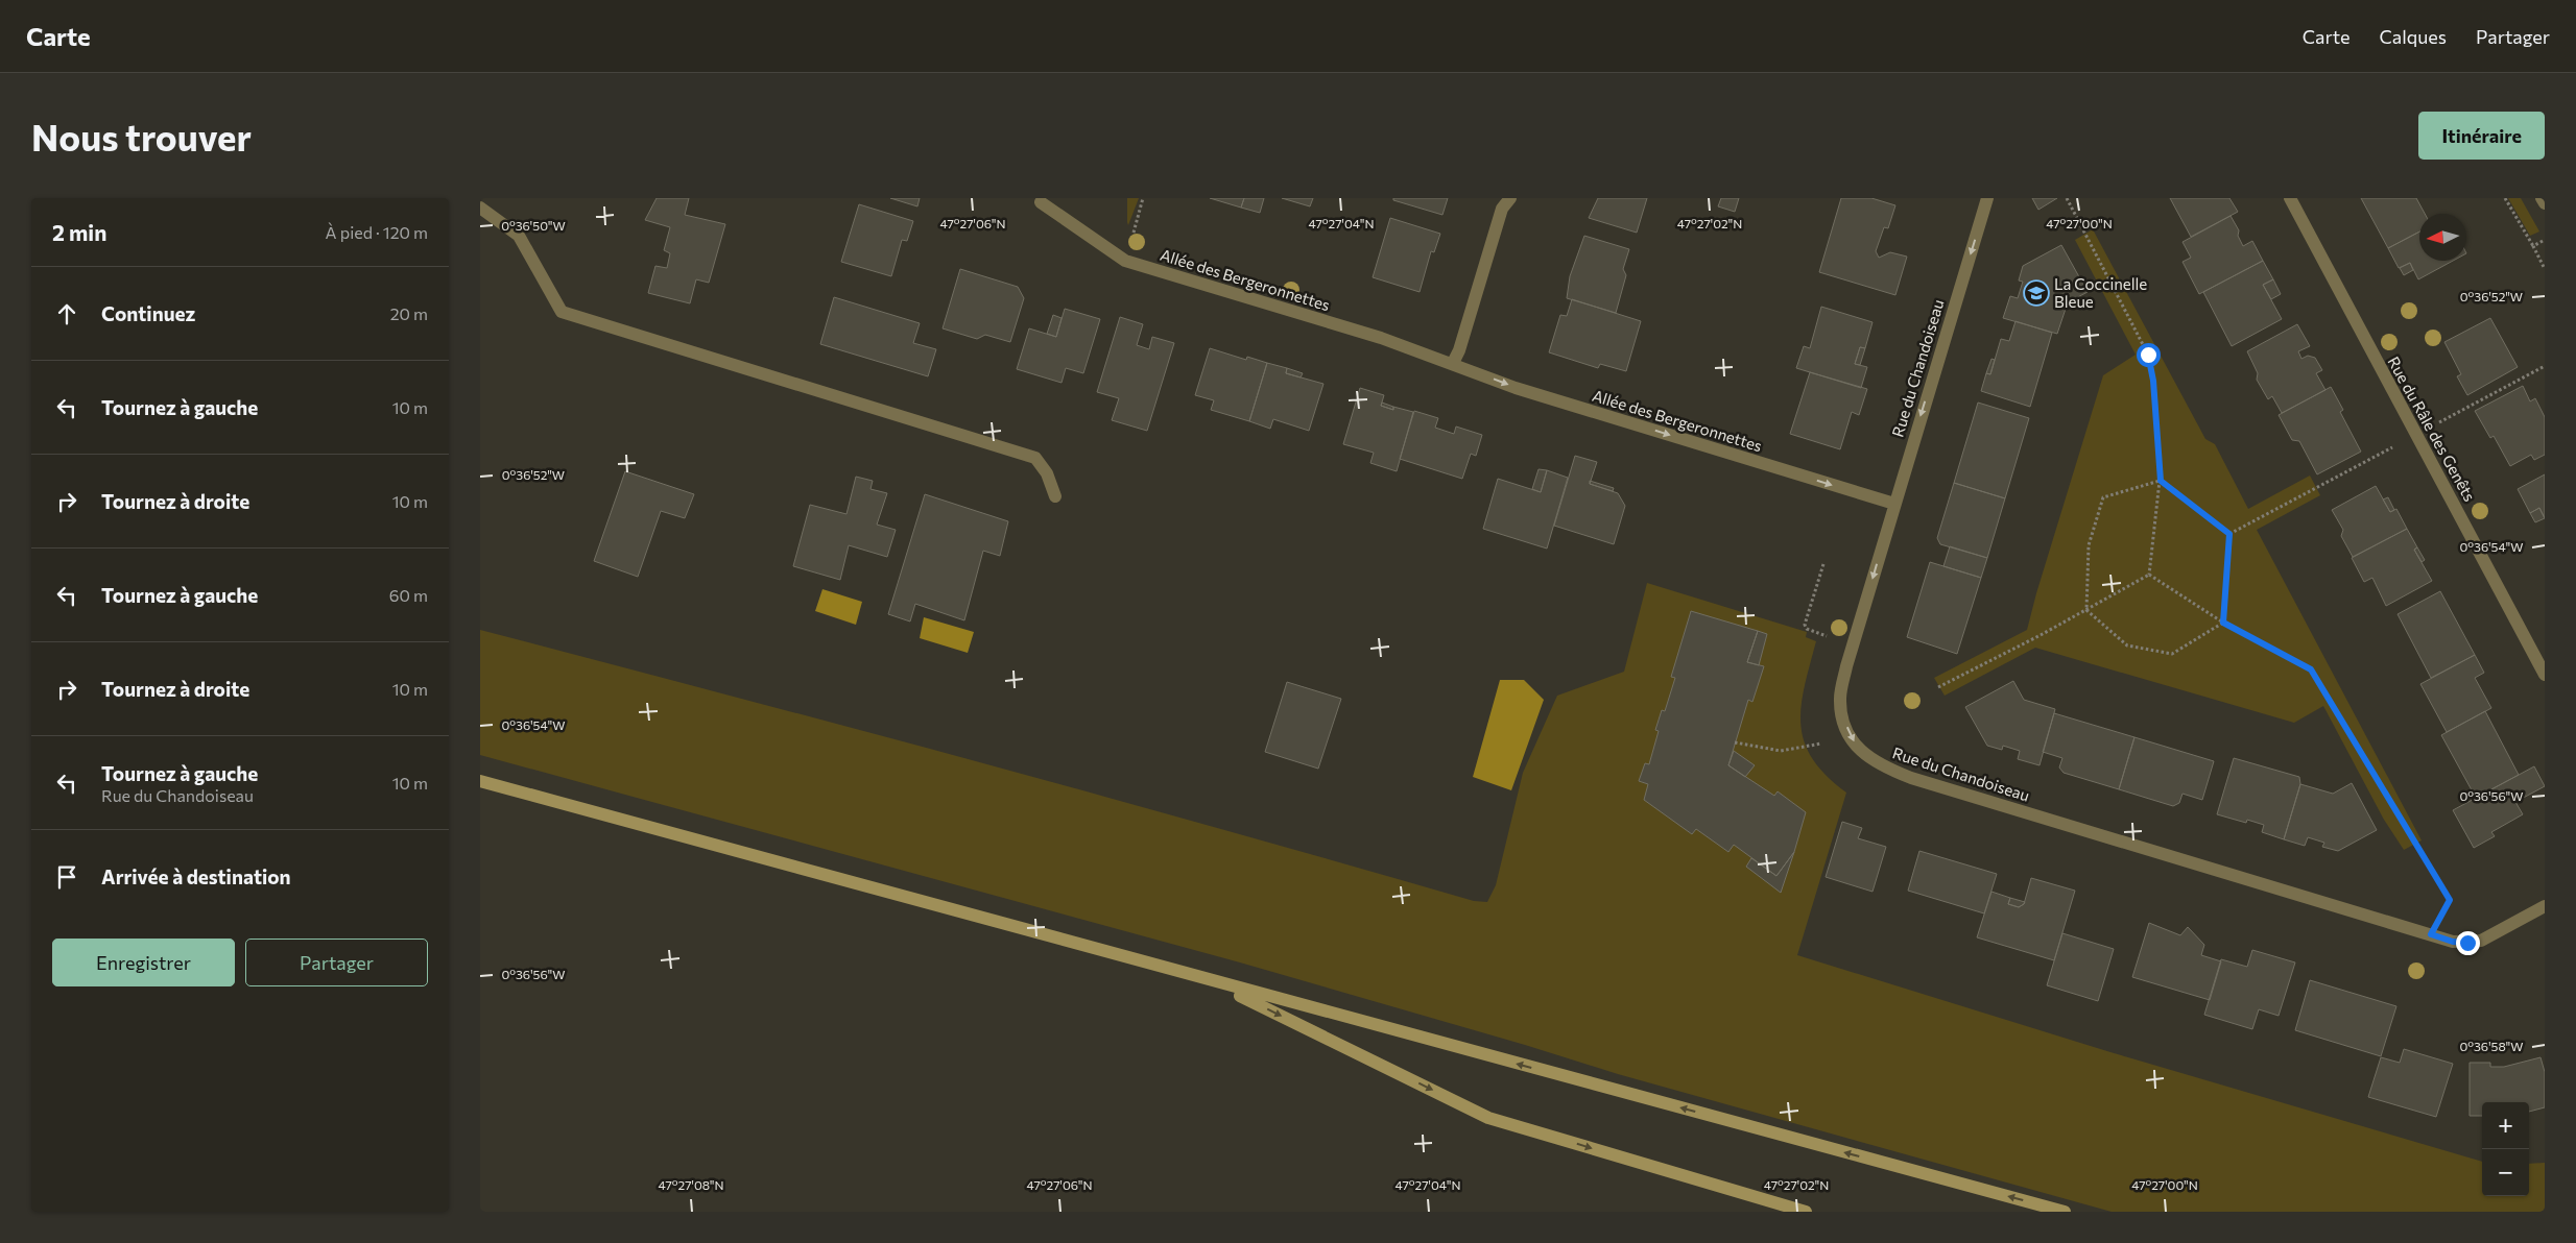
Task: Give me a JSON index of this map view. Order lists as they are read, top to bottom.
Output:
{
  "streets": {
    "street": ["Allée des Bergeronnettes", "Rue du Chandoiseau", "Rue du Râle des Genêts"]
  },
  "crossings": [
    ["Allée des Bergeronnettes", "Rue du Chandoiseau"]
  ],
  "one_way": ["Allée des Bergeronnettes"],
  "places": {
    "school or university": ["La Coccinelle Bleue"]
  },
  "north": "left",
  "page": {
    "header": "Carte",
    "nav": ["Carte", "Calques", "Partager"],
    "buttons": [
      "Itinéraire",
      ["Enregistrer", "Partager"]
    ],
    "title": "Nous trouver",
    "heading": ["2 min", "À pied · 120 m"],
    "list": [
      ["Continuez", "20 m"],
      ["Tournez à gauche", "10 m"],
      ["Tournez à droite", "10 m"],
      ["Tournez à gauche", "60 m"],
      ["Tournez à droite", "10 m"],
      ["Tournez à gauche", "Rue du Chandoiseau", "10 m"],
      "Arrivée à destination"
    ],
    "map_buttons": ["+", "−"]
  },
  "coordinates": [
    "47°27'06\"N",
    "47°27'04\"N",
    "47°27'02\"N",
    "47°27'00\"N",
    "0°36'50\"W",
    "0°36'52\"W",
    "0°36'54\"W",
    "0°36'56\"W",
    "0°36'58\"W",
    "47°27'08\"N"
  ]
}
